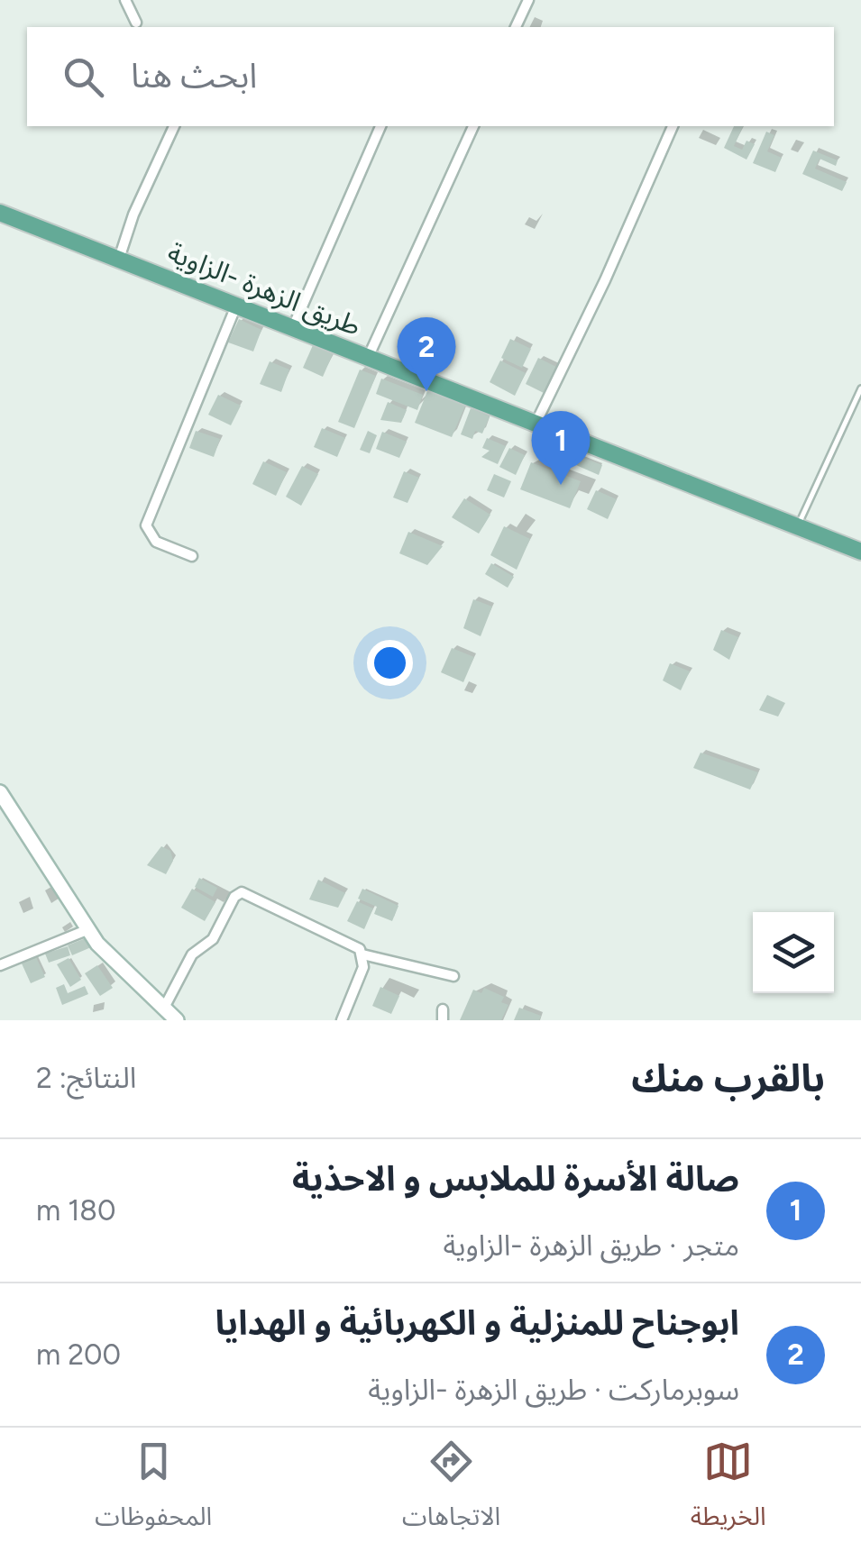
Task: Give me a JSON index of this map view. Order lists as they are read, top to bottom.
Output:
{
  "streets": {
    "main road": ["طريق الزهرة -الزاوية"]
  },
  "page": {
    "search": "ابحث هنا",
    "pins": ["2", "1"],
    "heading": ["بالقرب منك", "النتائج: 2"],
    "list": [
      {
        "mark": "1",
        "name": "صالة الأسرة للملابس و الاحذية",
        "note": "متجر · طريق الزهرة -الزاوية",
        "value": "180 m"
      },
      {
        "mark": "2",
        "name": "ابوجناح للمنزلية و الكهربائية و الهدايا",
        "note": "سوبرماركت · طريق الزهرة -الزاوية",
        "value": "200 m"
      }
    ],
    "nav": ["الخريطة", "الاتجاهات", "المحفوظات"]
  }
}
